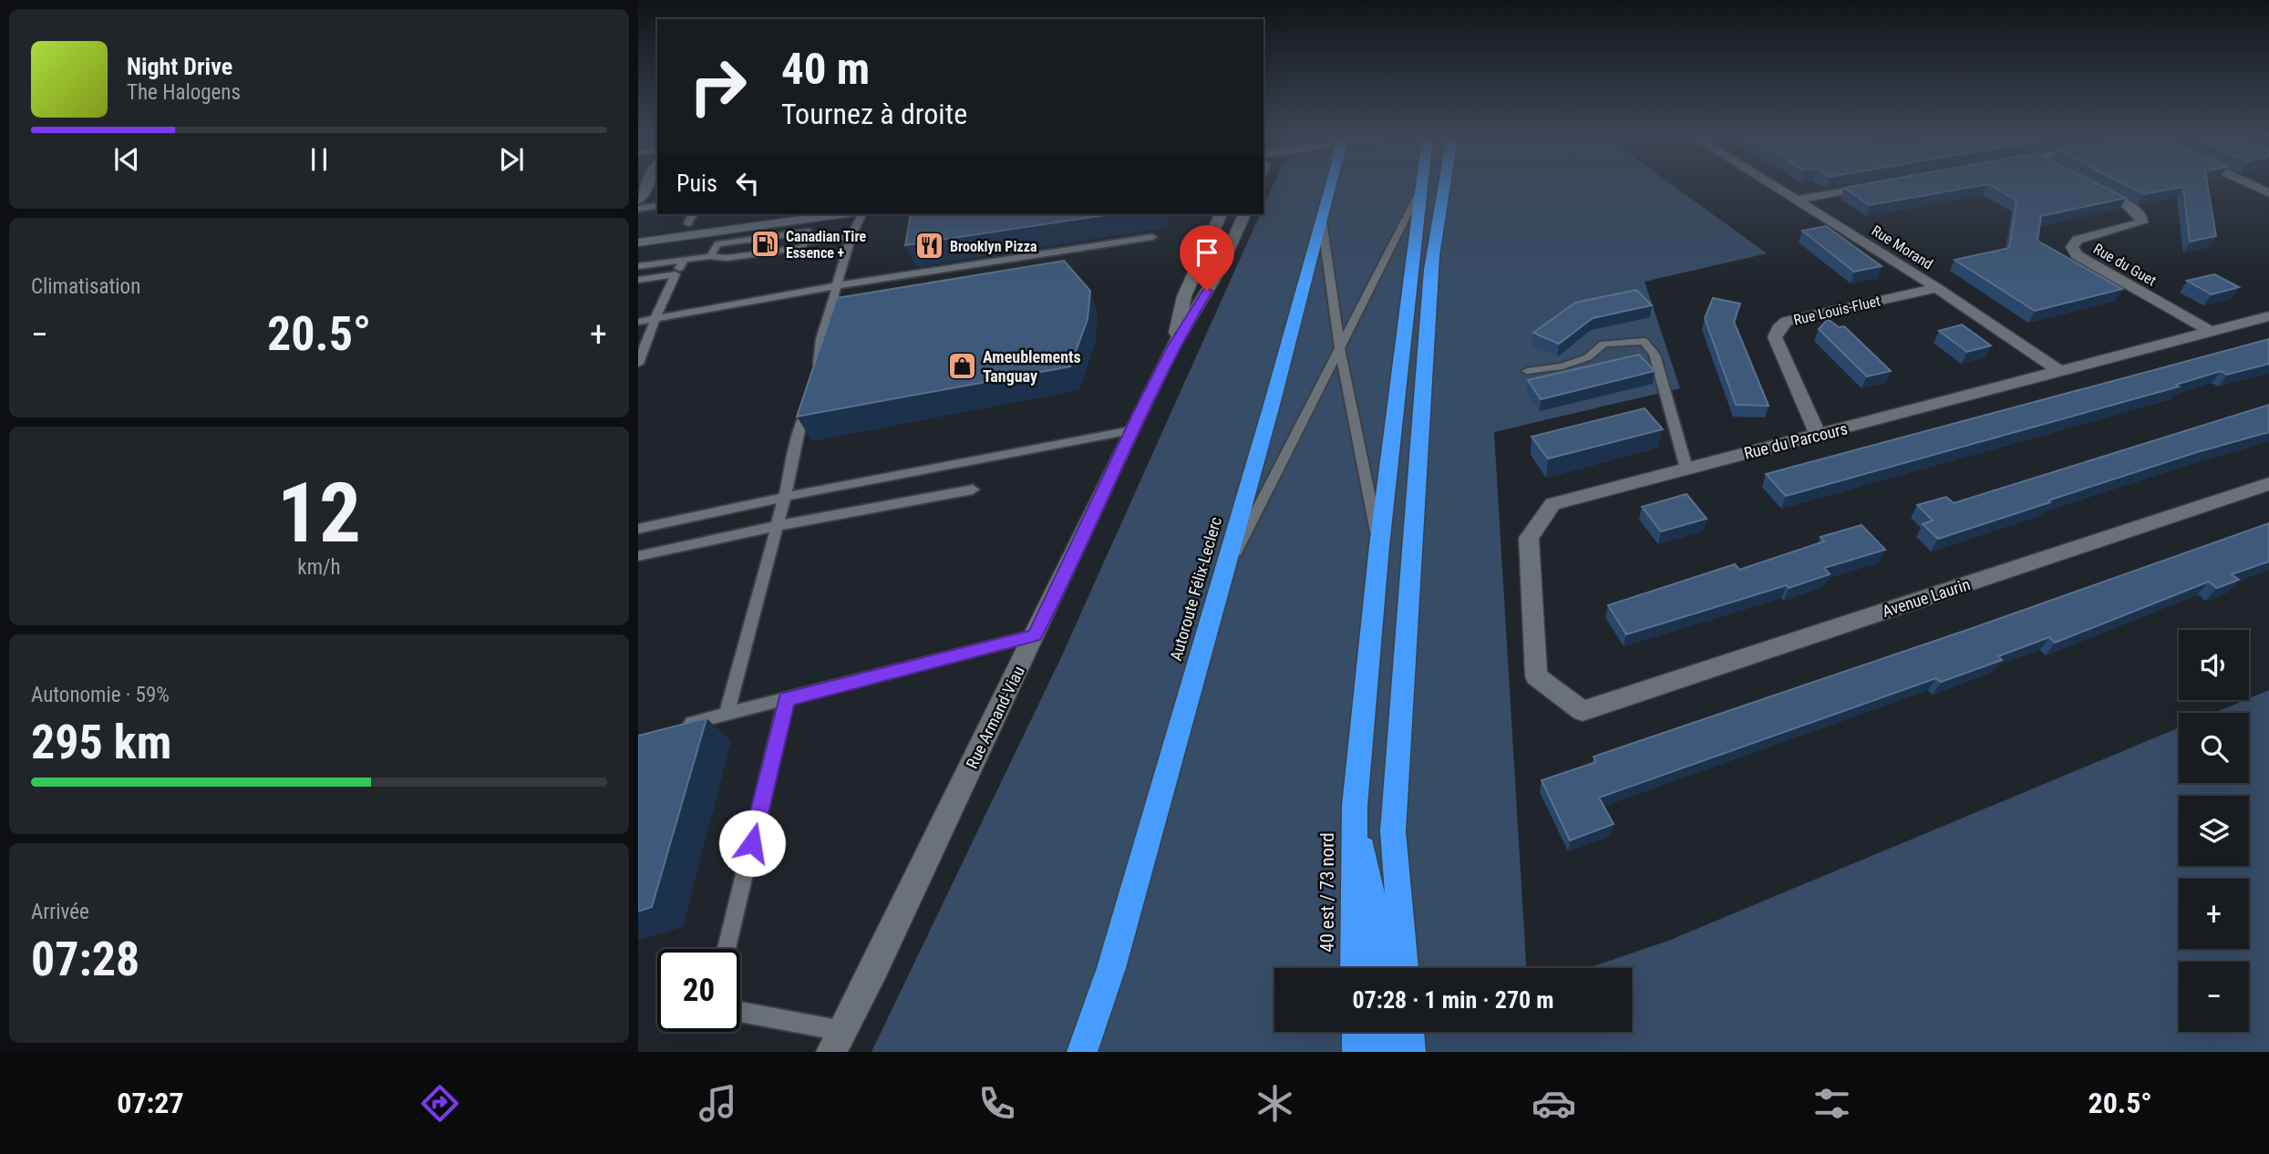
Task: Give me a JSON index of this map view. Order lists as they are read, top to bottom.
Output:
{
  "streets": {
    "highway": ["Autoroute Félix-Leclerc", "40 est / 73 nord"],
    "street": [
      "Rue Morand",
      "Rue du Guet",
      "Rue Louis-Fluet",
      "Rue du Parcours",
      "Avenue Laurin",
      "Rue Armand-Viau"
    ]
  },
  "crossings": [
    ["Rue Morand", "Rue Louis-Fluet"],
    ["Rue Morand", "Rue du Parcours"],
    ["Rue du Guet", "Rue du Parcours"],
    ["Rue Louis-Fluet", "Rue du Parcours"],
    ["Rue du Parcours", "Avenue Laurin"]
  ],
  "places": {
    "fuel station": ["Canadian Tire Essence +"],
    "restaurant": ["Brooklyn Pizza"],
    "shop": ["Ameublements Tanguay"]
  },
  "page": {
    "turn": ["40 m", "Tournez à droite"],
    "song": ["Night Drive", "The Halogens"],
    "then": "Puis",
    "tile": [
      "Climatisation",
      ["12", "km/h"],
      ["Autonomie · 59%", "295 km"],
      ["Arrivée", "07:28"]
    ],
    "heat": ["−", "20.5°", "+"],
    "map_buttons": ["+", "−"],
    "limit": "20",
    "trip": "07:28 · 1 min · 270 m",
    "tabs": ["07:27", "20.5°"]
  }
}
